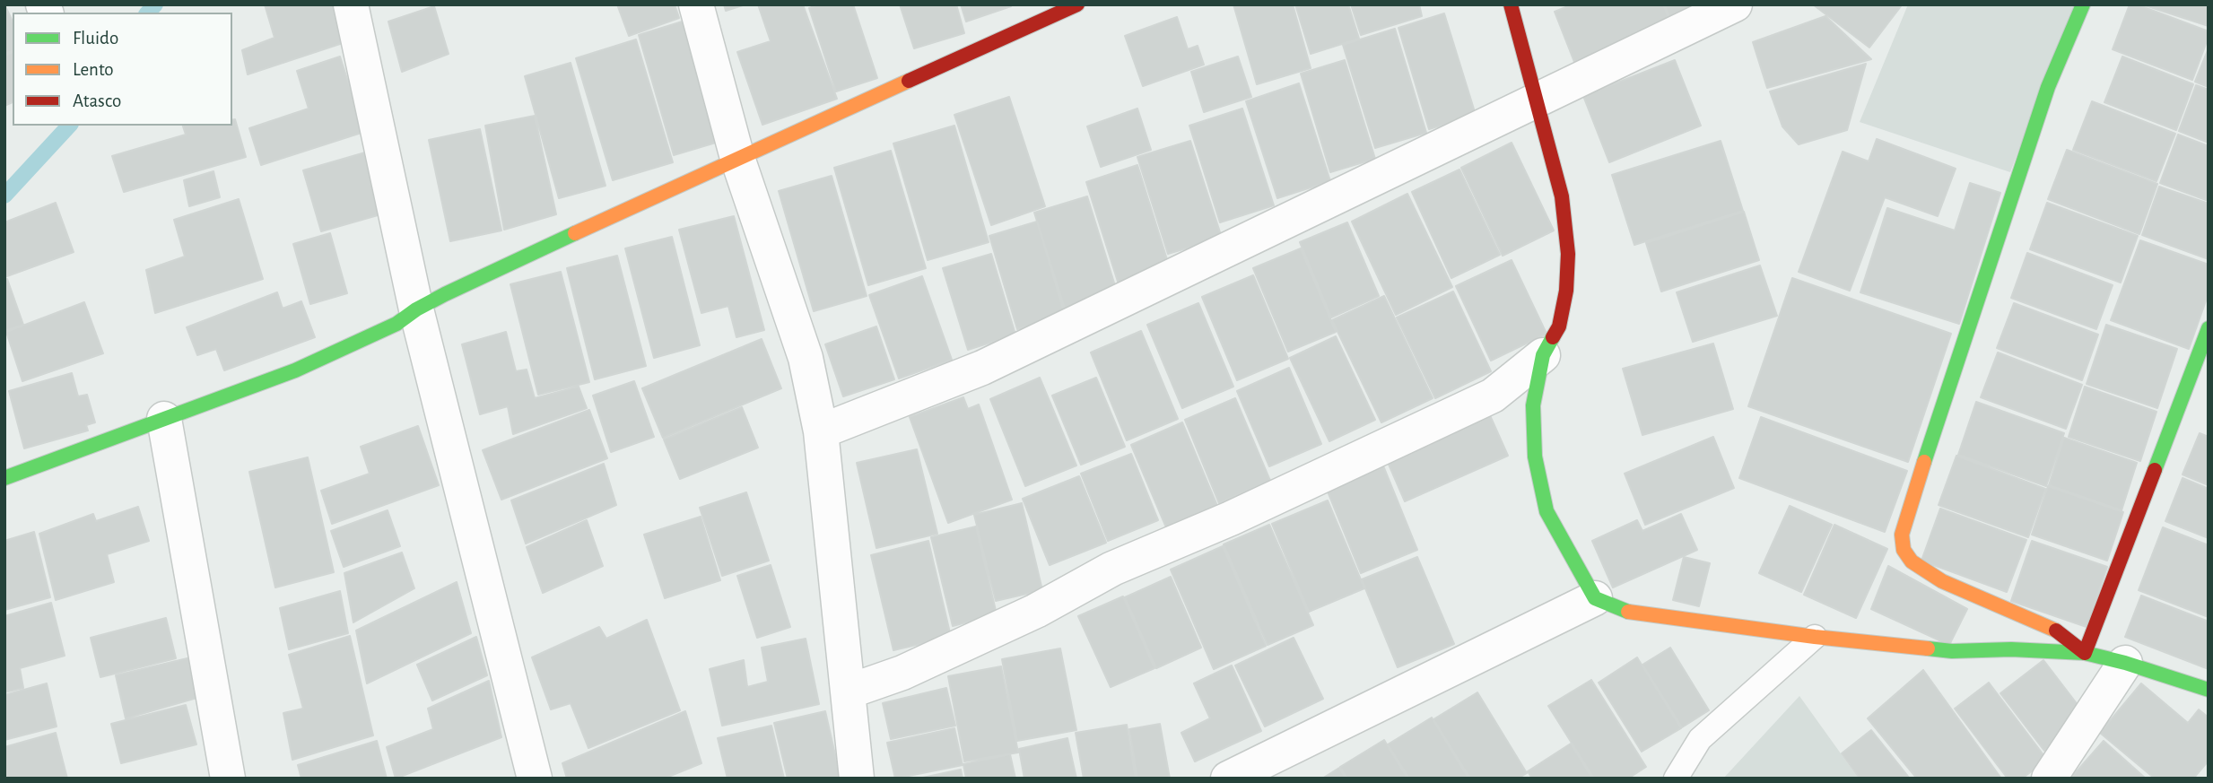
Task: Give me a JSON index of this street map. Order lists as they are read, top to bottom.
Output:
{
  "legend": ["Fluido", "Lento", "Atasco"]
}
